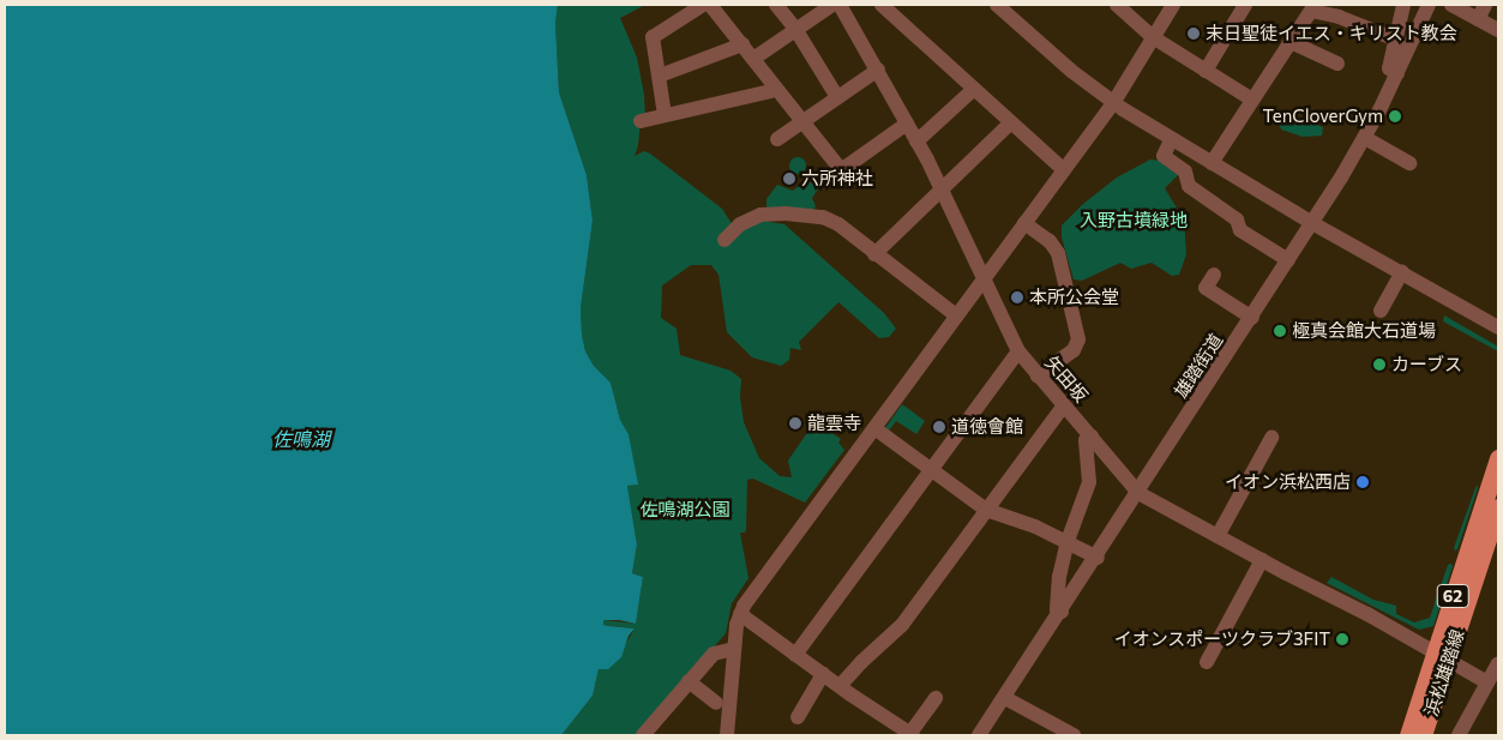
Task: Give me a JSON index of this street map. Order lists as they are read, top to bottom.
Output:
{
  "streets": {
    "main road": ["62", "浜松雄踏線"],
    "street": ["雄踏街道", "矢田坂"]
  },
  "crossings": [
    ["雄踏街道", "矢田坂"]
  ],
  "water": ["佐鳴湖"],
  "parks": ["入野古墳緑地", "佐鳴湖公園"],
  "places": [
    "末日聖徒イエス・キリスト教会",
    "TenCloverGym",
    "六所神社",
    "本所公会堂",
    "極真会館大石道場",
    "カーブス",
    "龍雲寺",
    "道徳會館",
    "イオン浜松西店",
    "イオンスポーツクラブ3FIT"
  ]
}
